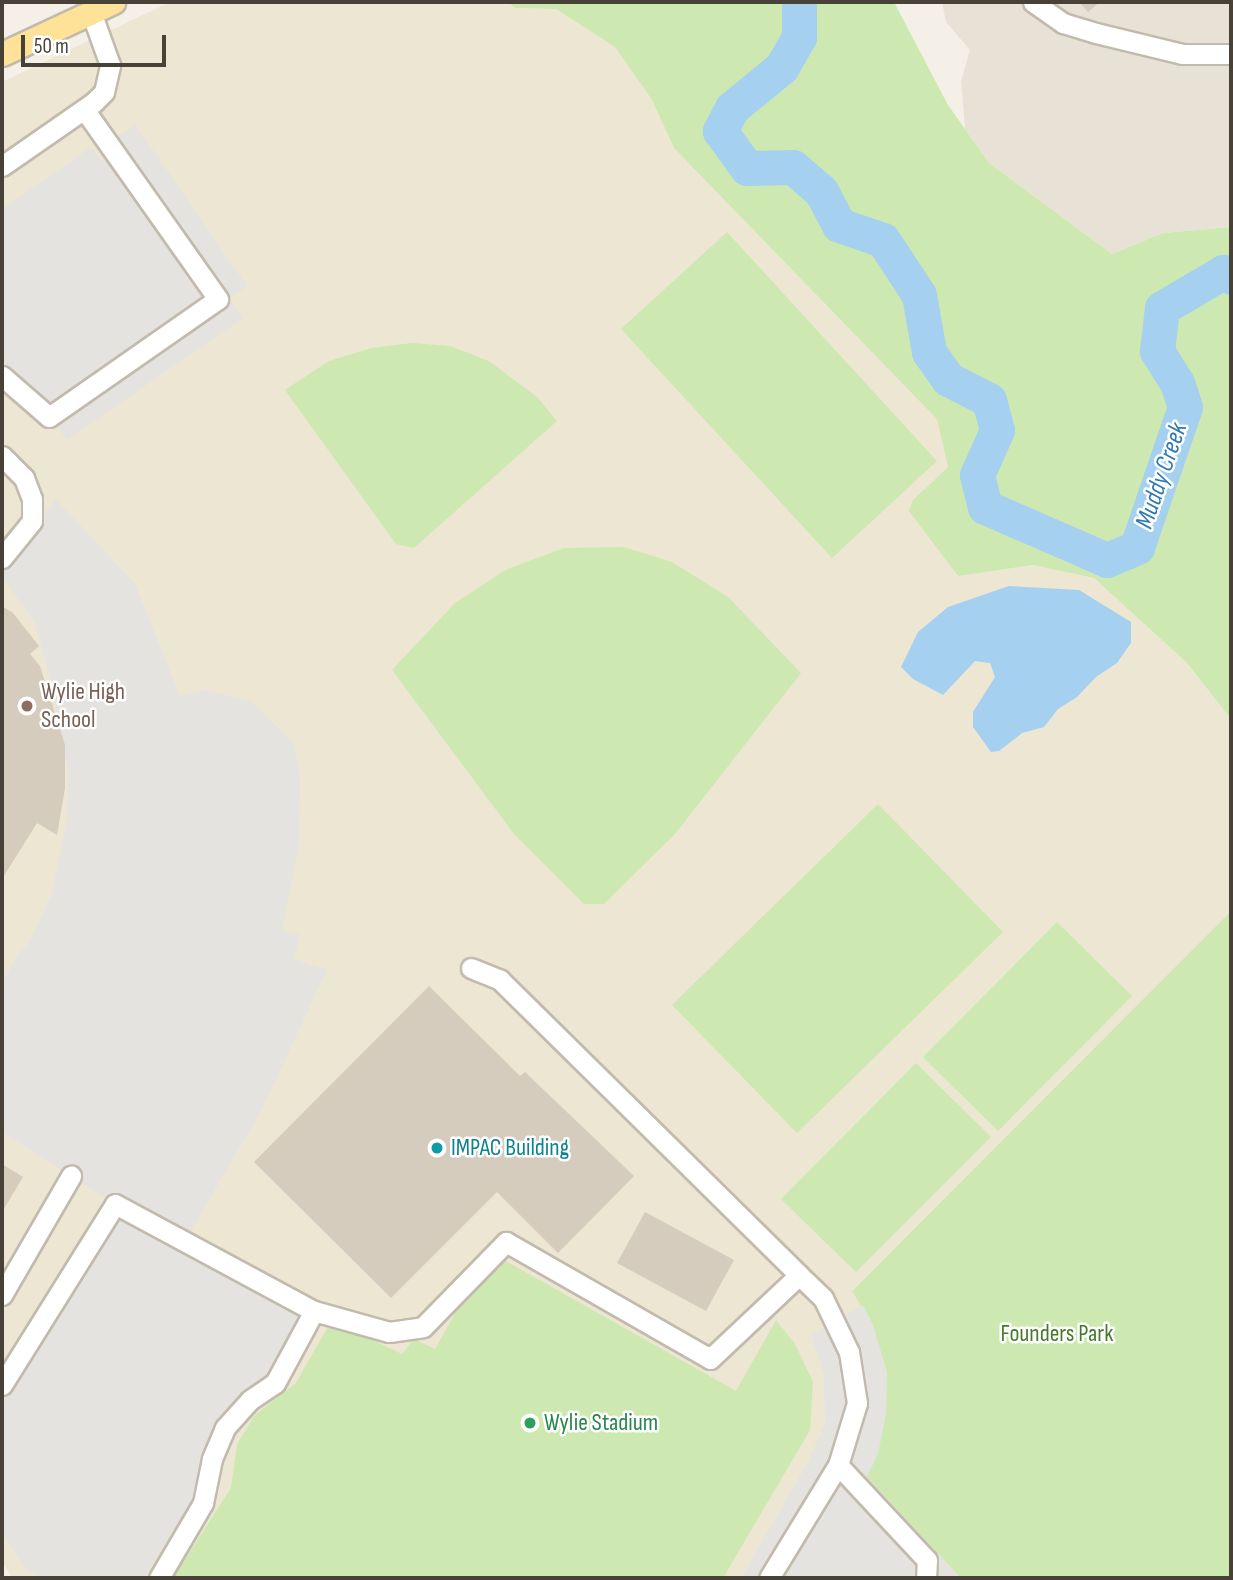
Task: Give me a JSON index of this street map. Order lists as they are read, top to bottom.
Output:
{
  "water": ["Muddy Creek"],
  "parks": ["Founders Park"],
  "places": ["Wylie High School", "IMPAC Building", "Wylie Stadium"],
  "scale_bar": "50 m"
}
